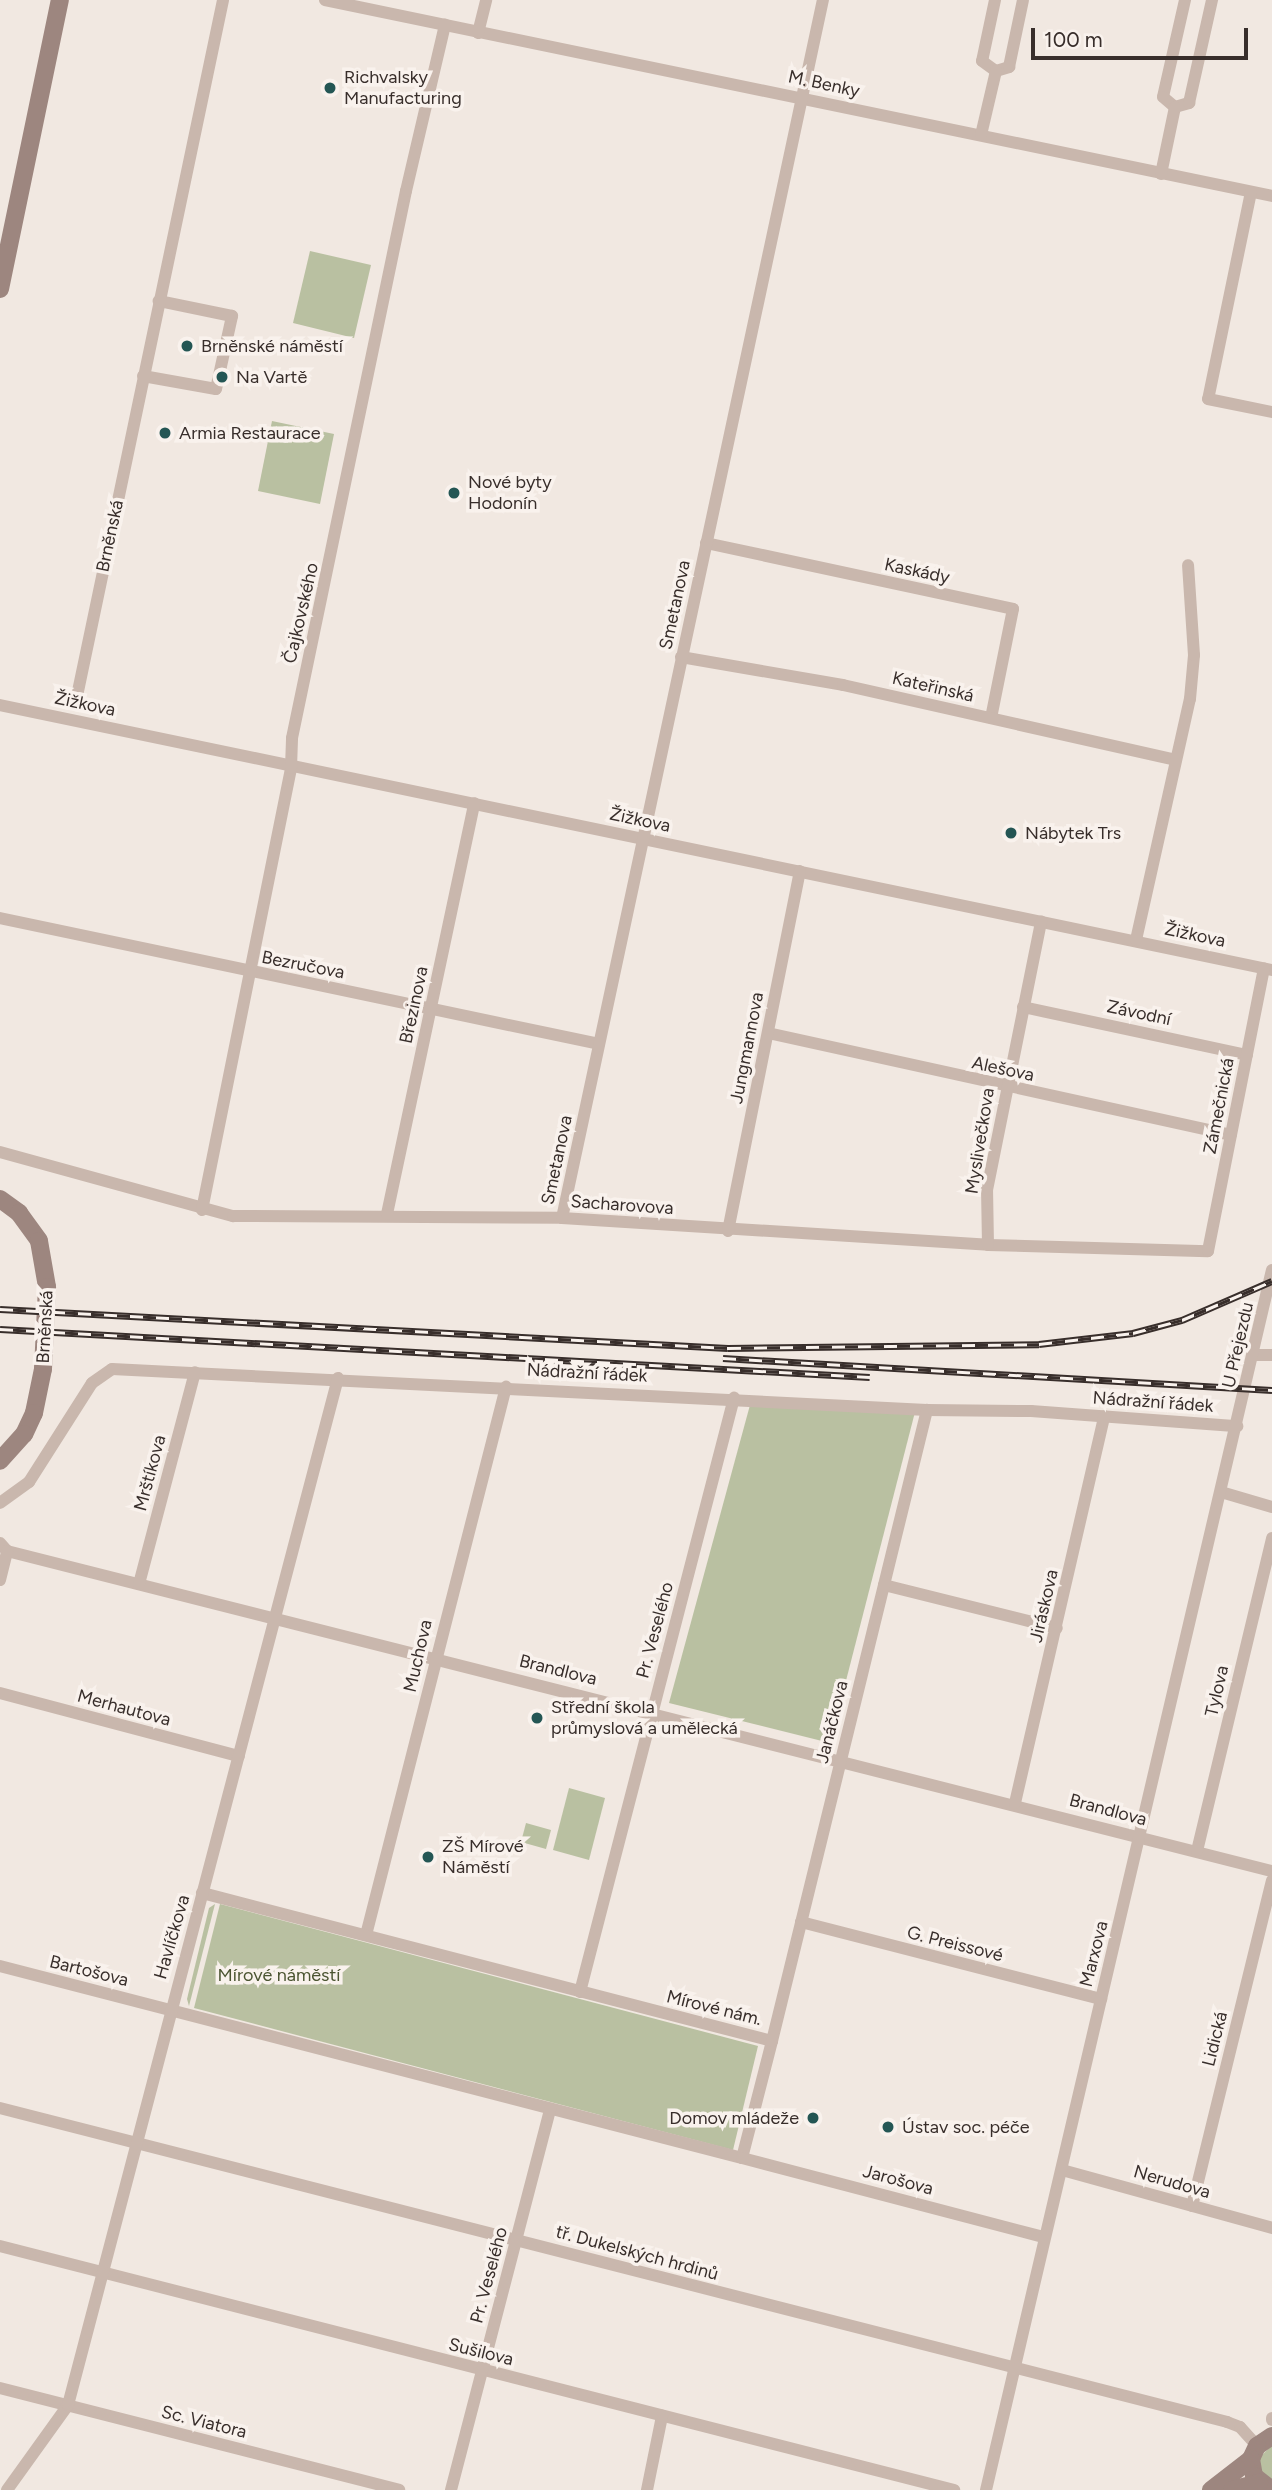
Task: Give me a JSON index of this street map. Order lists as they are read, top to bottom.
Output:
{
  "streets": {
    "main road": ["Brněnská"],
    "street": [
      "M. Benky",
      "Kaskády",
      "Smetanova",
      "Čajkovského",
      "Kateřinská",
      "Žižkova",
      "Bezručova",
      "Březinova",
      "Závodní",
      "Jungmannova",
      "Alešova",
      "Zámečnická",
      "Myslivečkova",
      "Sacharovova",
      "U Přejezdu",
      "Nádražní řádek",
      "Mrštíkova",
      "Jiráskova",
      "Pr. Veselého",
      "Muchova",
      "Brandlova",
      "Tylova",
      "Merhautova",
      "Janáčkova",
      "Havlíčkova",
      "G. Preissové",
      "Marxova",
      "Bartošova",
      "Mírové nám.",
      "Lidická",
      "Jarošova",
      "Nerudova",
      "tř. Dukelských hrdinů",
      "Sušilova",
      "Sc. Viatora"
    ]
  },
  "crossings": [
    ["M. Benky", "Smetanova"],
    ["M. Benky", "Čajkovského"],
    ["Kaskády", "Smetanova"],
    ["Kaskády", "Kateřinská"],
    ["Smetanova", "Kateřinská"],
    ["Smetanova", "Žižkova"],
    ["Smetanova", "Bezručova"],
    ["Smetanova", "Sacharovova"],
    ["Čajkovského", "Žižkova"],
    ["Čajkovského", "Bezručova"],
    ["Čajkovského", "Sacharovova"],
    ["Žižkova", "Březinova"],
    ["Žižkova", "Jungmannova"],
    ["Žižkova", "Zámečnická"],
    ["Žižkova", "Myslivečkova"],
    ["Bezručova", "Březinova"],
    ["Březinova", "Sacharovova"],
    ["Závodní", "Zámečnická"],
    ["Závodní", "Myslivečkova"],
    ["Jungmannova", "Alešova"],
    ["Jungmannova", "Sacharovova"],
    ["Alešova", "Zámečnická"],
    ["Alešova", "Myslivečkova"],
    ["Zámečnická", "Sacharovova"],
    ["Myslivečkova", "Sacharovova"],
    ["U Přejezdu", "Nádražní řádek"],
    ["U Přejezdu", "Marxova"],
    ["Nádražní řádek", "Mrštíkova"],
    ["Nádražní řádek", "Jiráskova"],
    ["Nádražní řádek", "Pr. Veselého"],
    ["Nádražní řádek", "Muchova"],
    ["Nádražní řádek", "Janáčkova"],
    ["Nádražní řádek", "Havlíčkova"],
    ["Nádražní řádek", "Marxova"],
    ["Mrštíkova", "Brandlova"],
    ["Jiráskova", "Brandlova"],
    ["Pr. Veselého", "Brandlova"],
    ["Pr. Veselého", "Mírové nám."],
    ["Pr. Veselého", "tř. Dukelských hrdinů"],
    ["Pr. Veselého", "Sušilova"],
    ["Muchova", "Brandlova"],
    ["Muchova", "Mírové nám."],
    ["Brandlova", "Tylova"],
    ["Brandlova", "Janáčkova"],
    ["Brandlova", "Havlíčkova"],
    ["Brandlova", "Marxova"],
    ["Merhautova", "Havlíčkova"],
    ["Janáčkova", "G. Preissové"],
    ["Janáčkova", "Mírové nám."],
    ["Havlíčkova", "Bartošova"],
    ["Havlíčkova", "Mírové nám."],
    ["Havlíčkova", "tř. Dukelských hrdinů"],
    ["Havlíčkova", "Sušilova"],
    ["Havlíčkova", "Sc. Viatora"],
    ["G. Preissové", "Marxova"],
    ["Marxova", "Jarošova"],
    ["Marxova", "Nerudova"],
    ["Marxova", "tř. Dukelských hrdinů"],
    ["Mírové nám.", "Jarošova"],
    ["Lidická", "Nerudova"]
  ],
  "parks": ["Mírové náměstí"],
  "places": [
    "Richvalsky Manufacturing",
    "Brněnské náměstí",
    "Na Vartě",
    "Armia Restaurace",
    "Nové byty Hodonín",
    "Nábytek Trs",
    "Střední škola průmyslová a umělecká",
    "ZŠ Mírové Náměstí",
    "Domov mládeže",
    "Ústav soc. péče"
  ],
  "scale_bar": "100 m"
}
